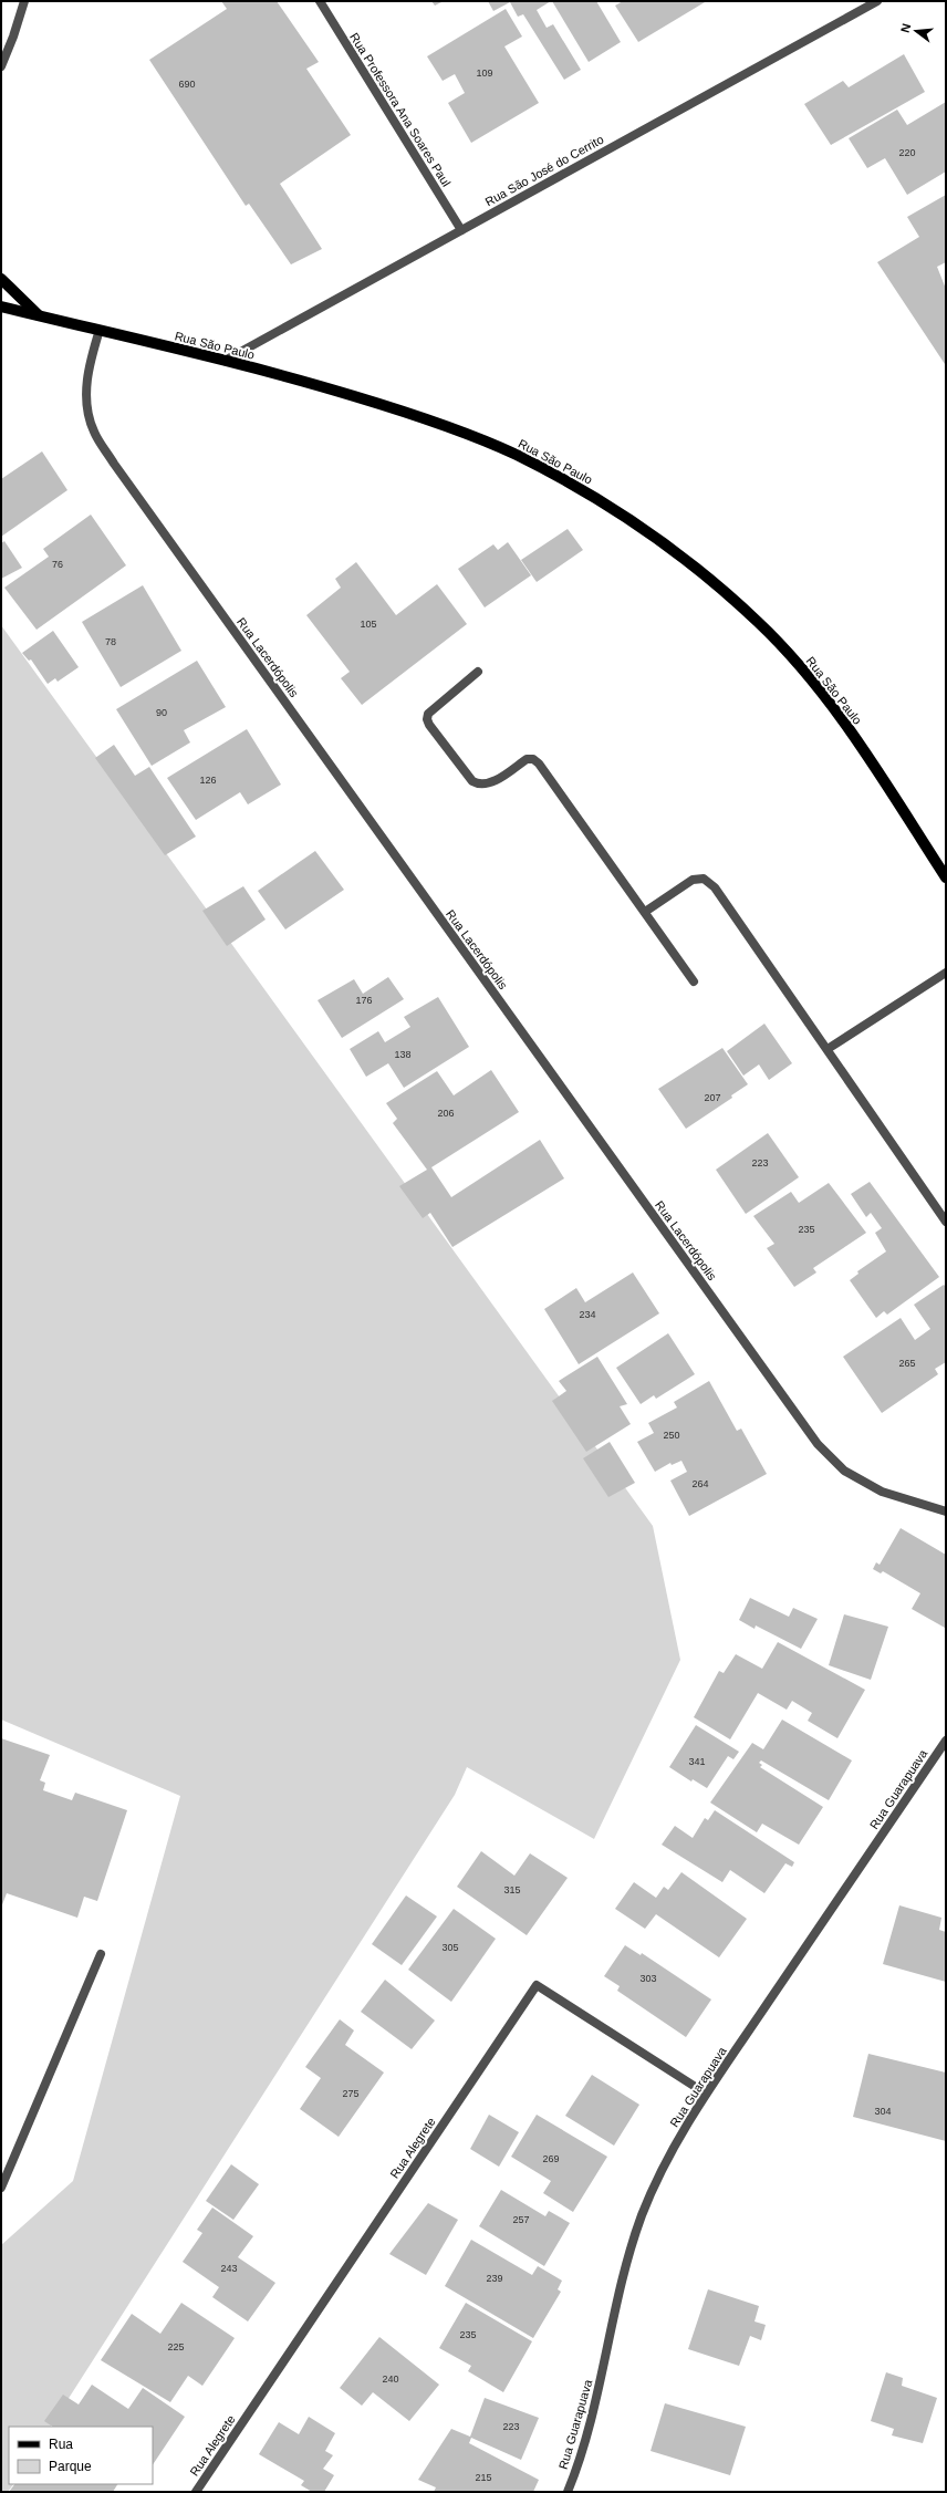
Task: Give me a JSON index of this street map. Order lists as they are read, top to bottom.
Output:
{
  "streets": {
    "main road": ["Rua São Paulo"],
    "street": [
      "Rua Professora Ana Soares Paul",
      "Rua São José do Cerrito",
      "Rua Lacerdópolis",
      "Rua Guarapuava",
      "Rua Alegrete"
    ]
  },
  "crossings": [
    ["Rua Professora Ana Soares Paul", "Rua São José do Cerrito"],
    ["Rua São José do Cerrito", "Rua São Paulo"],
    ["Rua São Paulo", "Rua Lacerdópolis"],
    ["Rua Guarapuava", "Rua Alegrete"]
  ],
  "house_numbers": [
    "109",
    "690",
    "220",
    "76",
    "105",
    "78",
    "90",
    "126",
    "176",
    "138",
    "207",
    "206",
    "223",
    "235",
    "234",
    "265",
    "250",
    "264",
    "341",
    "315",
    "305",
    "303",
    "275",
    "304",
    "269",
    "257",
    "243",
    "239",
    "235",
    "225",
    "240",
    "223",
    "215"
  ],
  "legend": ["Rua", "Parque"],
  "north": "left"
}
